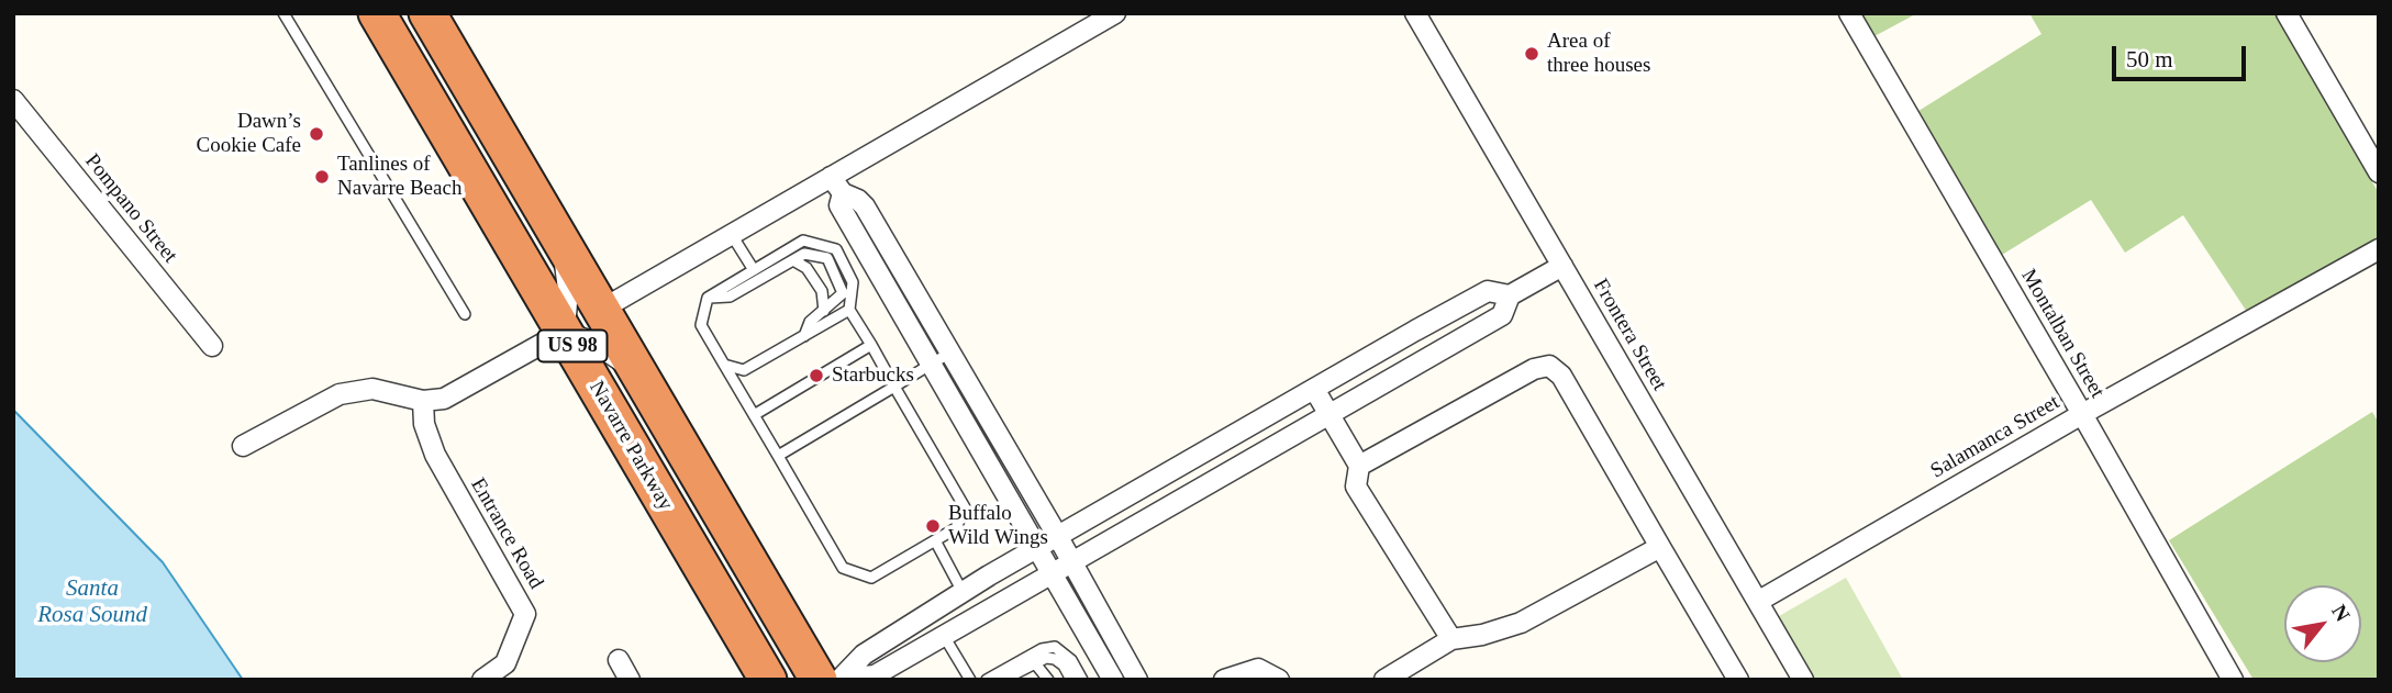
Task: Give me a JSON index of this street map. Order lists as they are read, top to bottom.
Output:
{
  "streets": {
    "highway": ["US 98", "Navarre Parkway"],
    "street": [
      "Pompano Street",
      "Montalban Street",
      "Frontera Street",
      "Salamanca Street",
      "Entrance Road"
    ]
  },
  "crossings": [
    ["Montalban Street", "Salamanca Street"],
    ["Frontera Street", "Salamanca Street"]
  ],
  "water": ["Santa Rosa Sound"],
  "places": [
    "Area of three houses",
    "Dawn’s Cookie Cafe",
    "Tanlines of Navarre Beach",
    "Starbucks",
    "Buffalo Wild Wings"
  ],
  "scale_bar": "50 m",
  "north": "top right"
}
